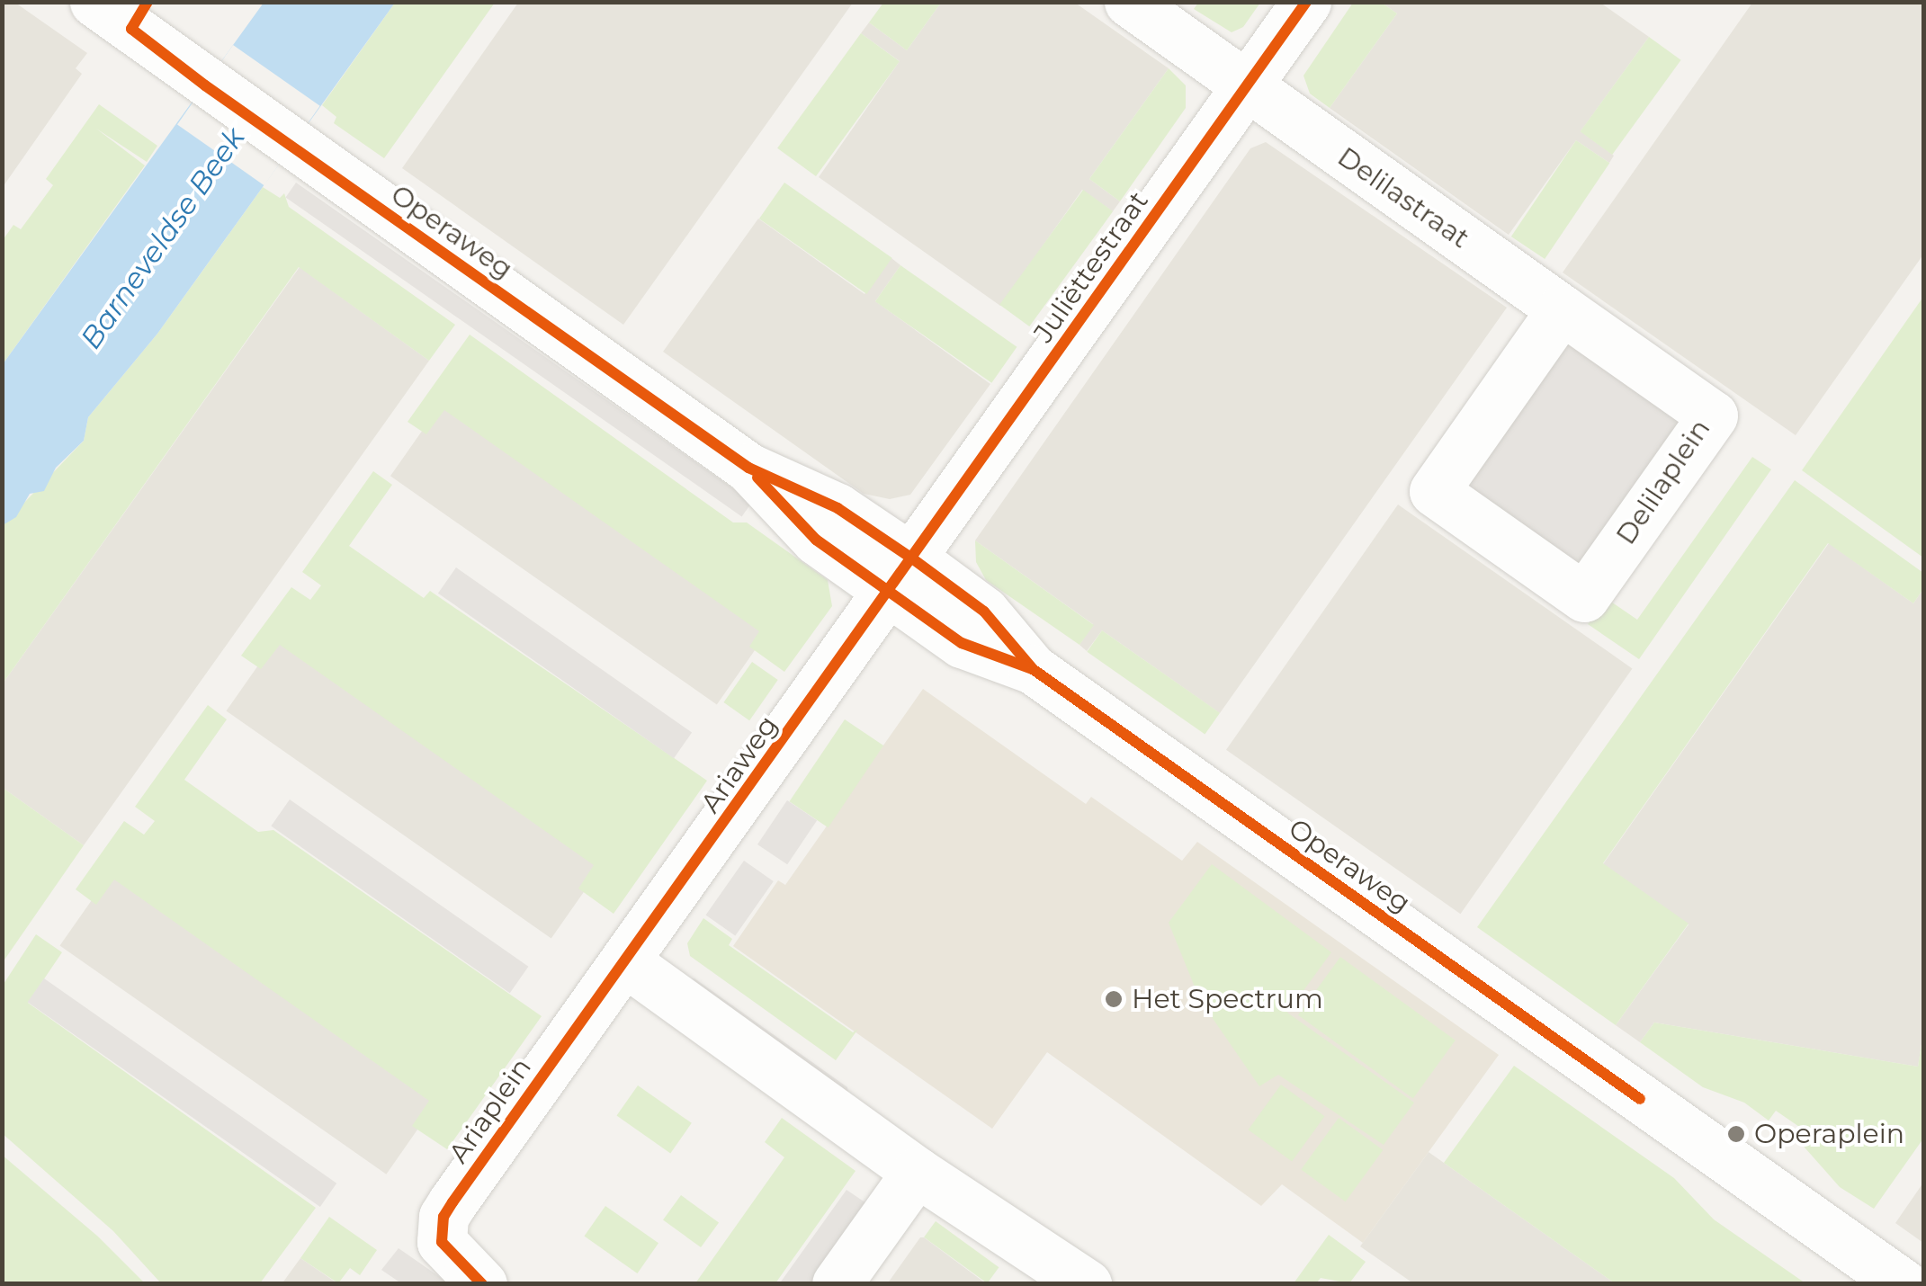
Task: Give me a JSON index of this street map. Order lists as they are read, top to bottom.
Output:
{
  "streets": {
    "street": [
      "Delilastraat",
      "Operaweg",
      "Juliëttestraat",
      "Delilaplein",
      "Ariaweg",
      "Ariaplein"
    ]
  },
  "crossings": [
    ["Delilastraat", "Juliëttestraat"],
    ["Delilastraat", "Delilaplein"],
    ["Operaweg", "Juliëttestraat"],
    ["Operaweg", "Ariaweg"],
    ["Juliëttestraat", "Ariaweg"],
    ["Ariaweg", "Ariaplein"]
  ],
  "water": ["Barneveldse Beek"],
  "places": ["Het Spectrum", "Operaplein"]
}
